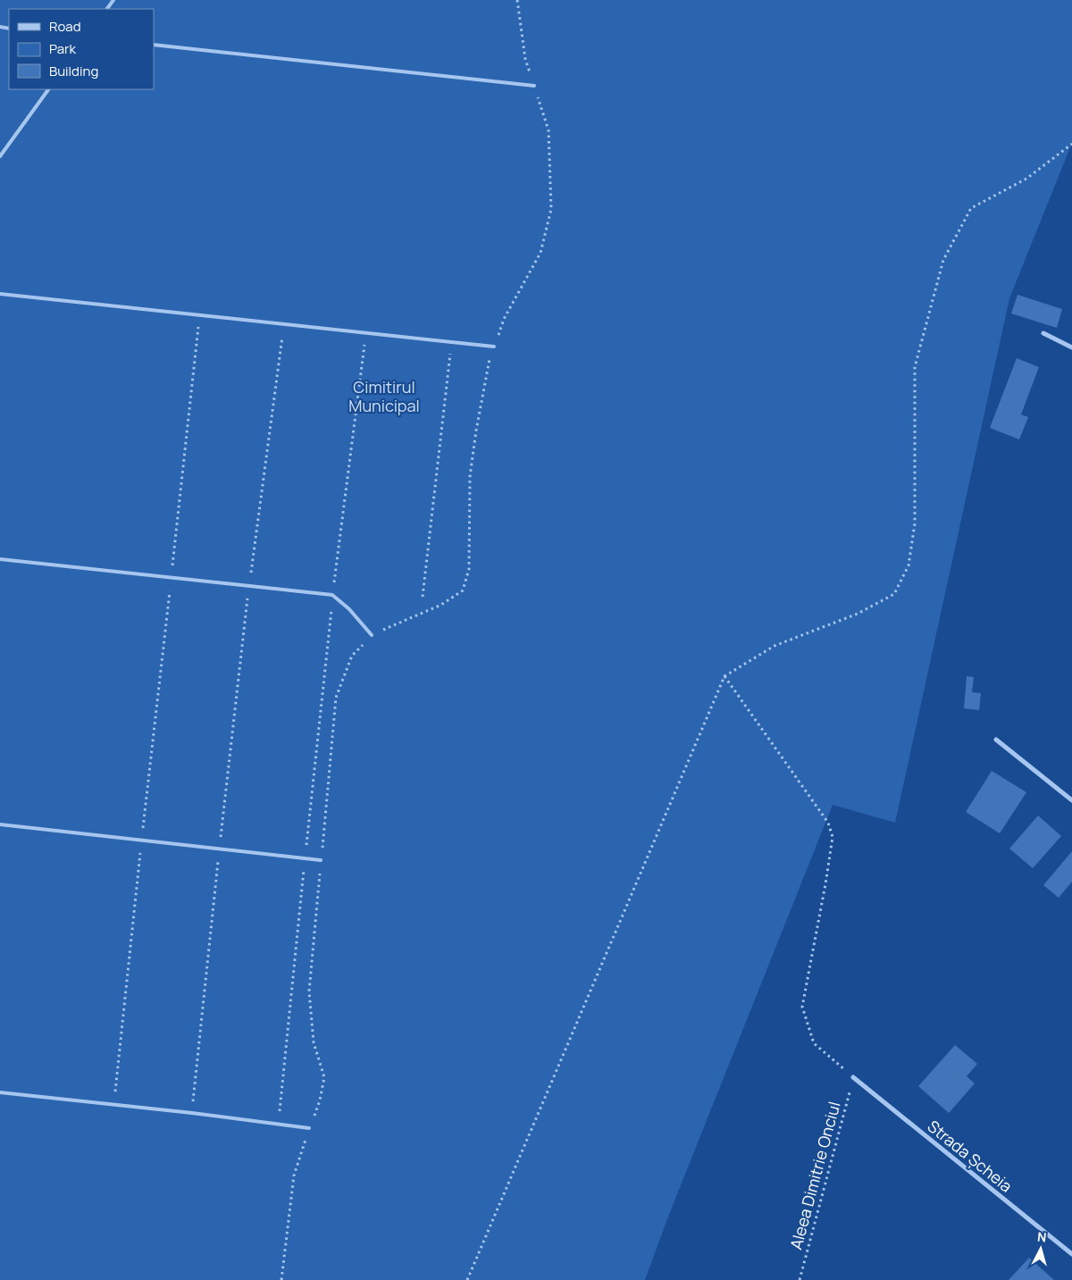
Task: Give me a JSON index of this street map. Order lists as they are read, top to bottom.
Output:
{
  "streets": {
    "street": ["Strada Șcheia"],
    "path": ["Aleea Dimitrie Onciul"]
  },
  "crossings": [
    ["Strada Șcheia", "Aleea Dimitrie Onciul"]
  ],
  "parks": ["Cimitirul Municipal"],
  "legend": ["Road", "Park", "Building"],
  "north": "top"
}
